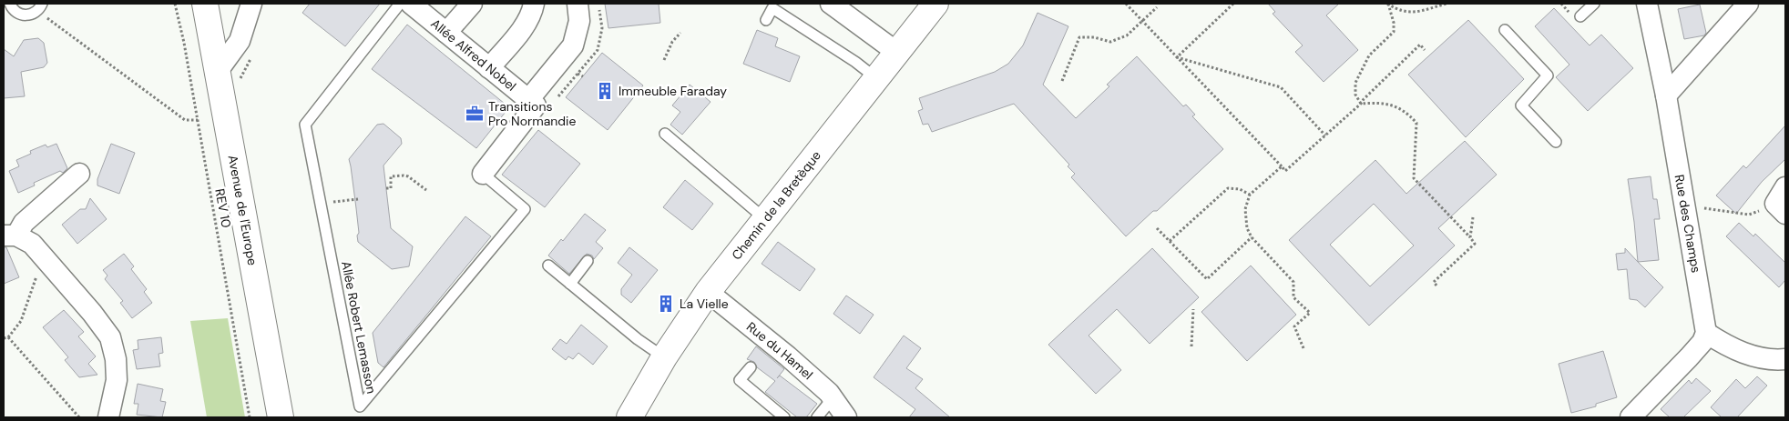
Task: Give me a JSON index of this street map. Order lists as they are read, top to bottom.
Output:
{
  "streets": {
    "main road": ["Chemin de la Bretèque", "Avenue de l'Europe"],
    "street": ["Allée Alfred Nobel", "Rue des Champs", "Rue du Hamel"],
    "lane": ["Allée Robert Lemasson"],
    "path": ["REV 10"]
  },
  "crossings": [
    ["Chemin de la Bretèque", "Rue du Hamel"]
  ],
  "places": {
    "building": ["Immeuble Faraday", "La Vielle"],
    "office": ["Transitions Pro Normandie"]
  }
}
